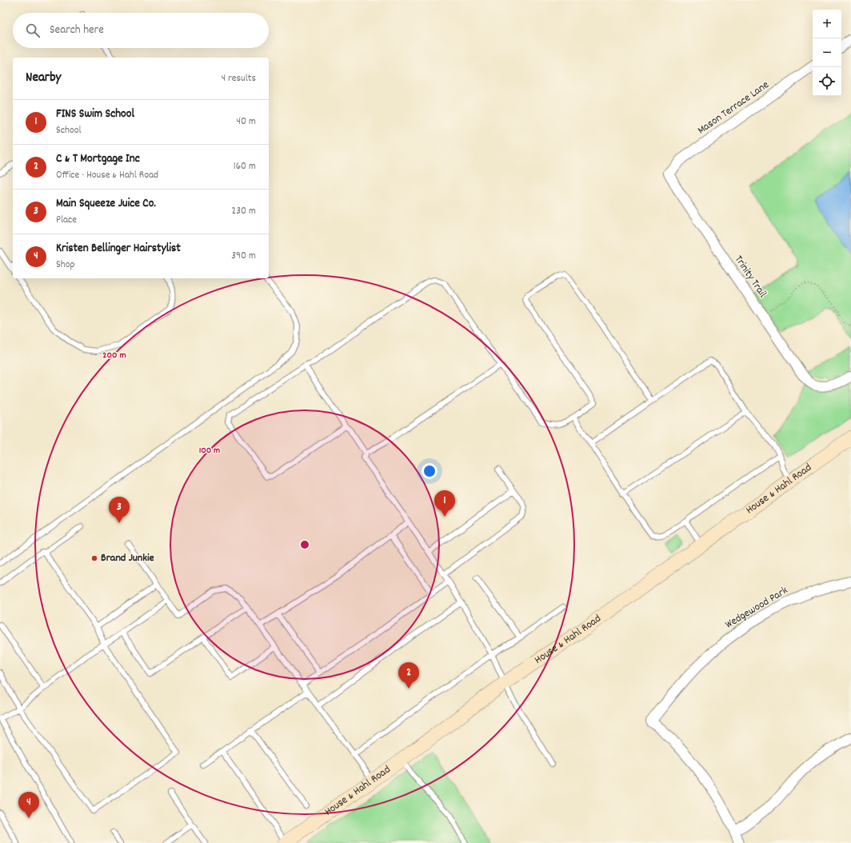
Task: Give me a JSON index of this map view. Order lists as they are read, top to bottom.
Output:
{
  "streets": {
    "street": [
      "Mason Terrace Lane",
      "Trinity Trail",
      "House & Hahl Road",
      "Wedgewood Park"
    ]
  },
  "crossings": [
    ["Mason Terrace Lane", "Trinity Trail"]
  ],
  "places": ["Brand Junkie"],
  "page": {
    "map_buttons": ["+", "−"],
    "search": "Search here",
    "heading": ["Nearby", "4 results"],
    "list": [
      {
        "mark": "1",
        "name": "FINS Swim School",
        "note": "School",
        "value": "40 m"
      },
      {
        "mark": "2",
        "name": "C & T Mortgage Inc",
        "note": "Office · House & Hahl Road",
        "value": "160 m"
      },
      {
        "mark": "3",
        "name": "Main Squeeze Juice Co.",
        "note": "Place",
        "value": "230 m"
      },
      {
        "mark": "4",
        "name": "Kristen Bellinger Hairstylist",
        "note": "Shop",
        "value": "390 m"
      }
    ],
    "pins": [
      "1",
      "3",
      "2",
      "4"
    ]
  },
  "rings": ["200 m", "100 m"]
}
